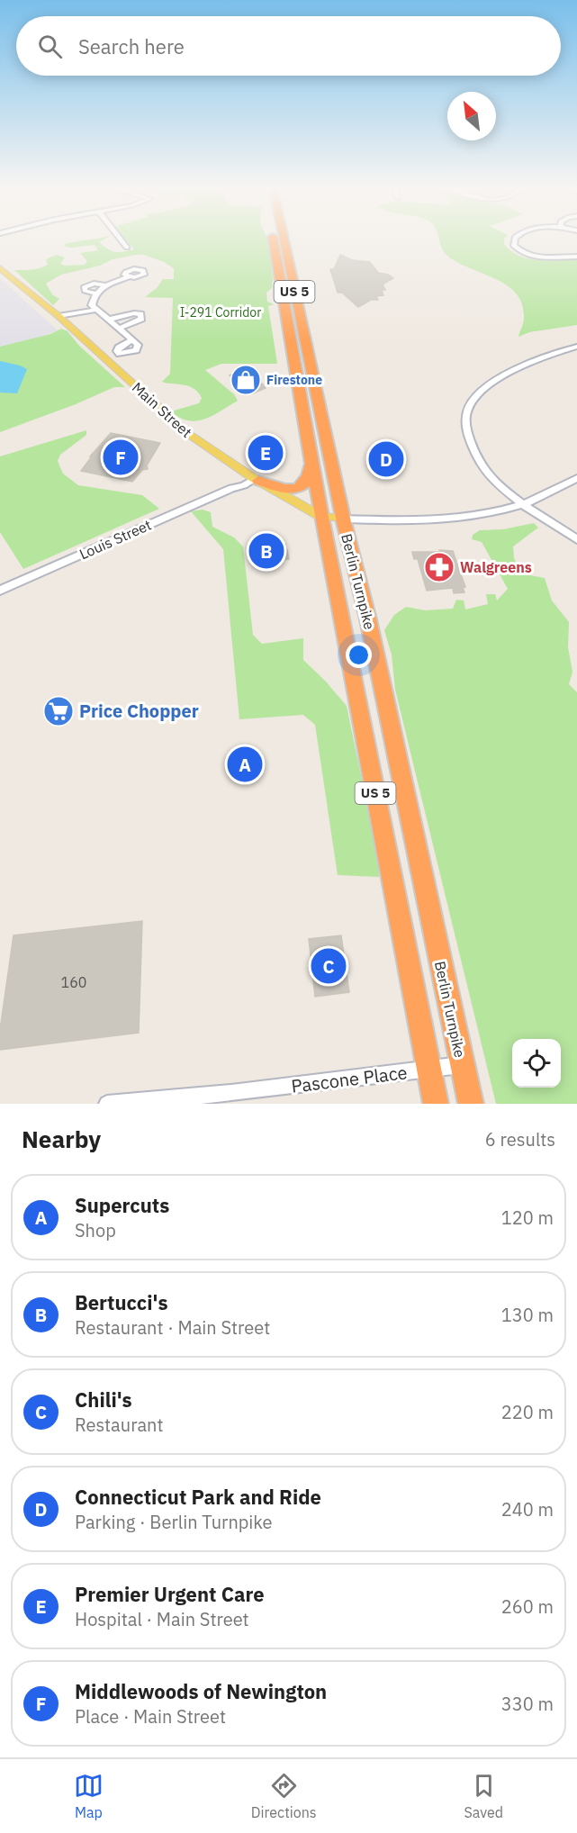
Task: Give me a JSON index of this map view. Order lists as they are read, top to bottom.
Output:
{
  "streets": {
    "highway": ["US 5", "Berlin Turnpike"],
    "main road": ["Main Street"],
    "street": ["Louis Street", "Pascone Place"]
  },
  "crossings": [
    ["Main Street", "Louis Street"],
    ["Main Street", "Berlin Turnpike"],
    ["Berlin Turnpike", "Pascone Place"]
  ],
  "parks": ["I-291 Corridor"],
  "places": {
    "shop": ["Firestone"],
    "pharmacy": ["Walgreens"],
    "supermarket": ["Price Chopper"]
  },
  "house_numbers": ["160"],
  "north": "top left",
  "page": {
    "search": "Search here",
    "pins": [
      "E",
      "F",
      "D",
      "B",
      "A",
      "C"
    ],
    "heading": ["Nearby", "6 results"],
    "list": [
      {
        "mark": "A",
        "name": "Supercuts",
        "note": "Shop",
        "value": "120 m"
      },
      {
        "mark": "B",
        "name": "Bertucci's",
        "note": "Restaurant · Main Street",
        "value": "130 m"
      },
      {
        "mark": "C",
        "name": "Chili's",
        "note": "Restaurant",
        "value": "220 m"
      },
      {
        "mark": "D",
        "name": "Connecticut Park and Ride",
        "note": "Parking · Berlin Turnpike",
        "value": "240 m"
      },
      {
        "mark": "E",
        "name": "Premier Urgent Care",
        "note": "Hospital · Main Street",
        "value": "260 m"
      },
      {
        "mark": "F",
        "name": "Middlewoods of Newington",
        "note": "Place · Main Street",
        "value": "330 m"
      }
    ],
    "nav": ["Map", "Directions", "Saved"]
  }
}
